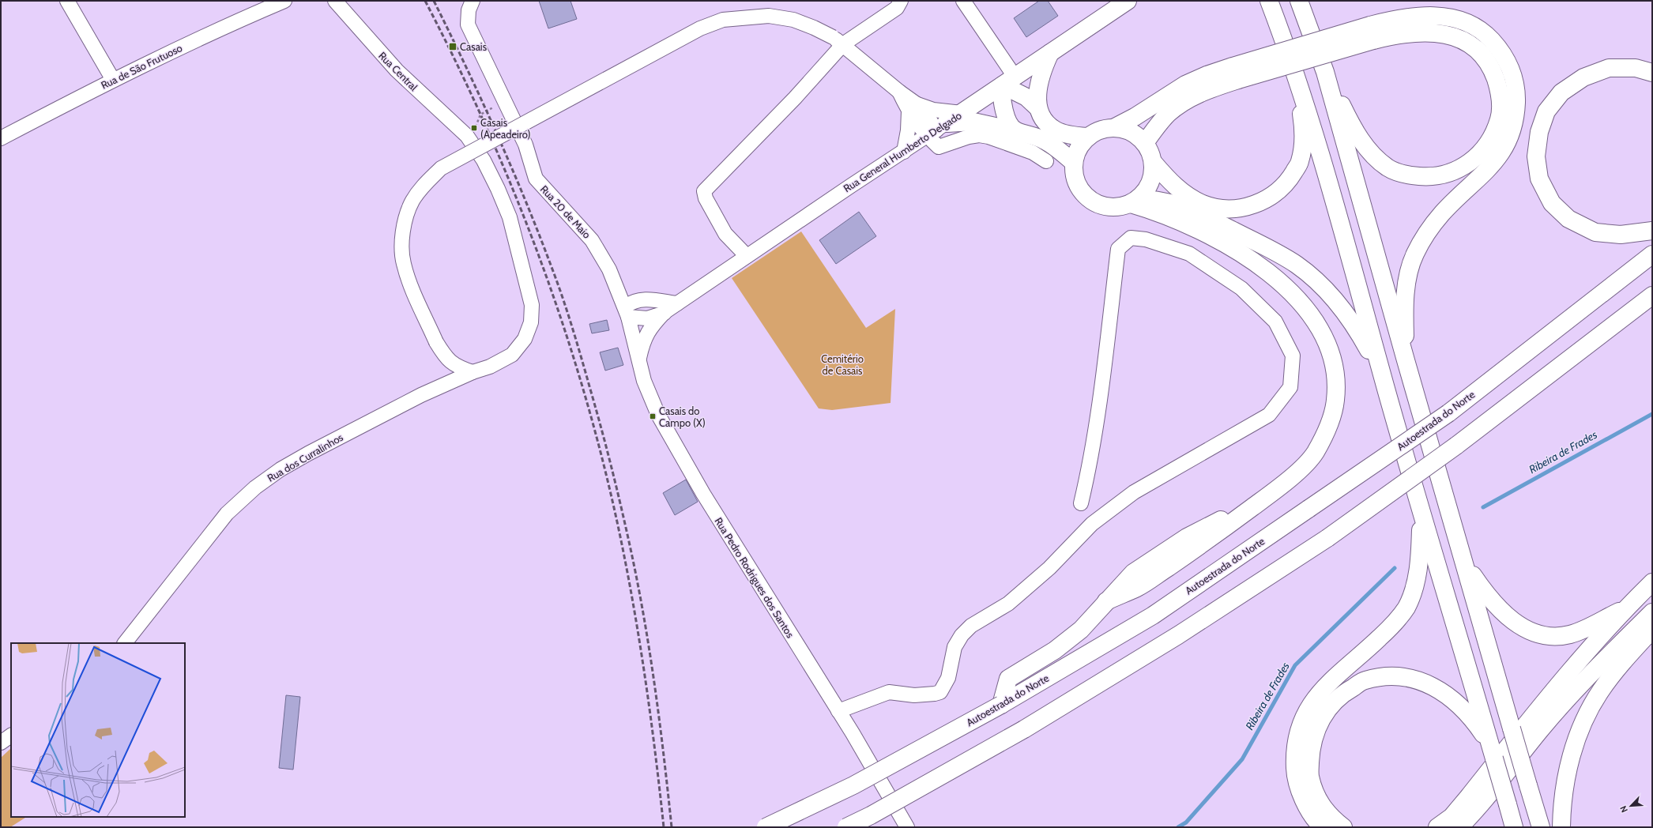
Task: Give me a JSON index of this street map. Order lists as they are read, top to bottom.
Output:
{
  "streets": {
    "main road": ["Rua General Humberto Delgado", "Autoestrada do Norte"],
    "street": [
      "Rua de São Frutuoso",
      "Rua Central",
      "Rua 20 de Maio",
      "Rua dos Curralinhos",
      "Rua Pedro Rodrigues dos Santos"
    ]
  },
  "crossings": [
    ["Rua Central", "Rua dos Curralinhos"],
    ["Rua General Humberto Delgado", "Rua Pedro Rodrigues dos Santos"],
    ["Rua 20 de Maio", "Rua Pedro Rodrigues dos Santos"]
  ],
  "water": ["Ribeira de Frades"],
  "parks": ["Cemitério de Casais"],
  "places": {
    "transit": ["Casais", "Casais (Apeadeiro)", "Casais do Campo (X)"]
  },
  "north": "bottom left"
}
